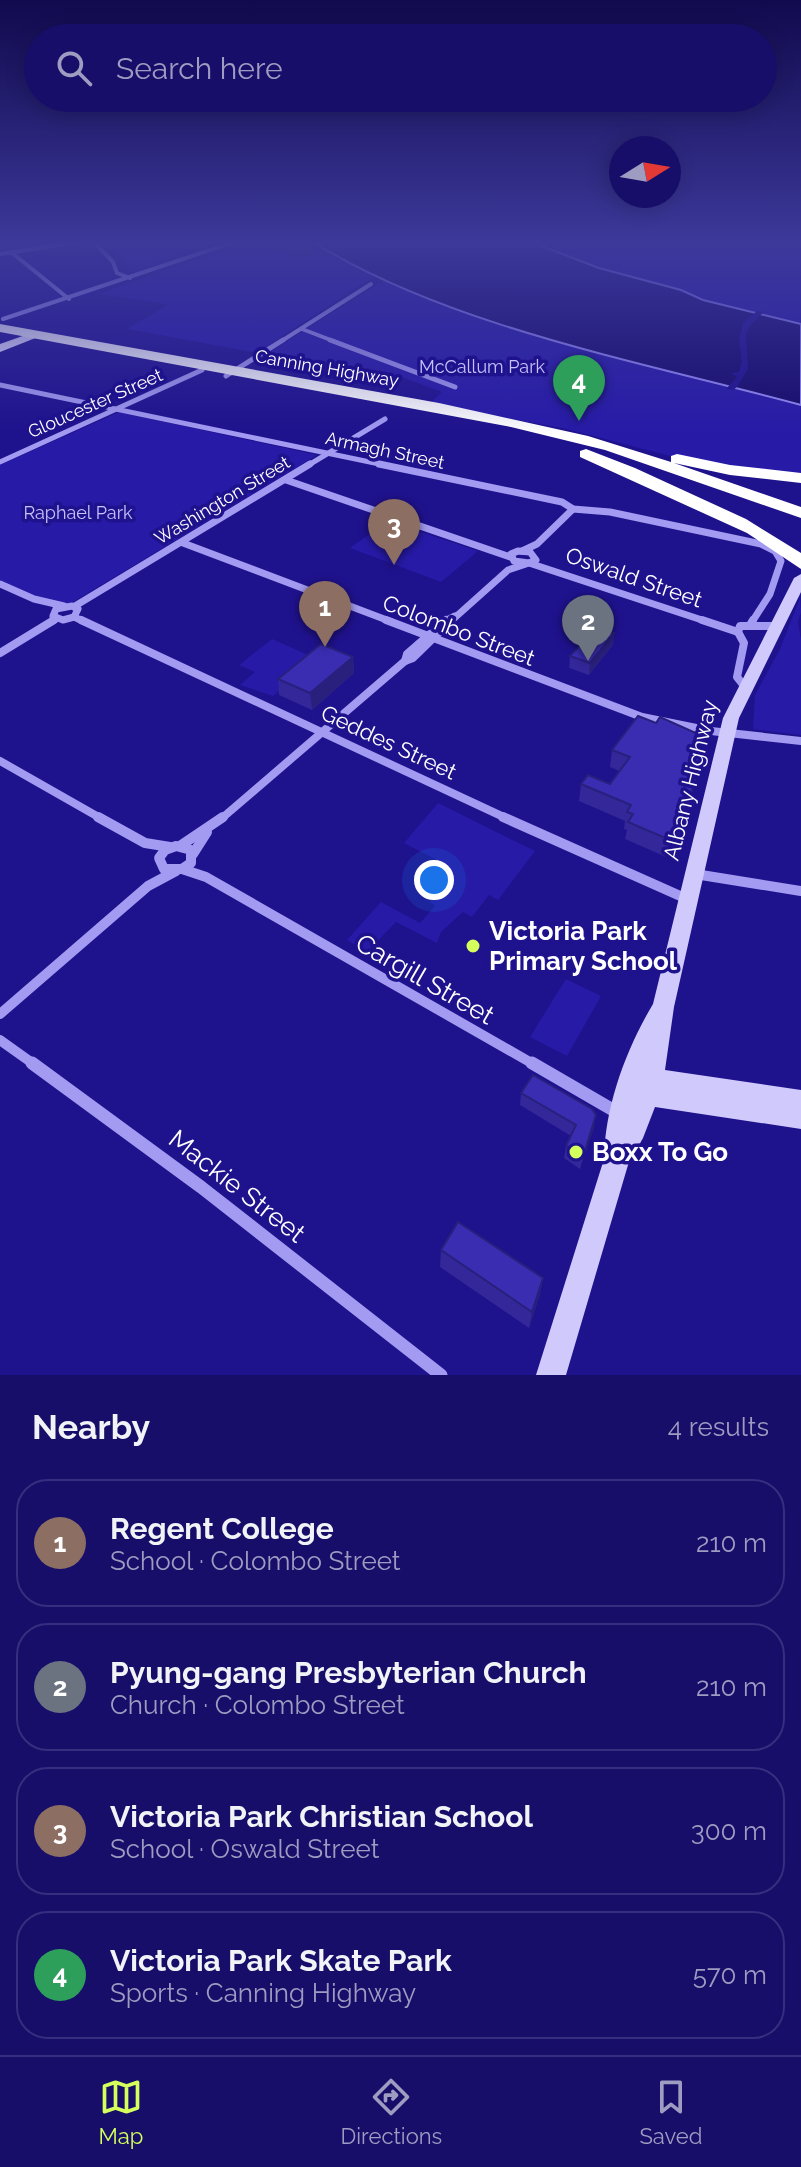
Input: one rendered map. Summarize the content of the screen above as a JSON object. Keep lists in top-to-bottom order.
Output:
{
  "streets": {
    "highway": ["Canning Highway"],
    "main road": ["Albany Highway"],
    "street": [
      "Gloucester Street",
      "Armagh Street",
      "Washington Street",
      "Oswald Street",
      "Colombo Street",
      "Geddes Street",
      "Cargill Street",
      "Mackie Street"
    ]
  },
  "crossings": [
    ["Canning Highway", "Gloucester Street"],
    ["Gloucester Street", "Armagh Street"],
    ["Armagh Street", "Washington Street"],
    ["Washington Street", "Colombo Street"],
    ["Washington Street", "Geddes Street"],
    ["Colombo Street", "Albany Highway"],
    ["Geddes Street", "Albany Highway"],
    ["Albany Highway", "Cargill Street"]
  ],
  "parks": ["McCallum Park", "Raphael Park"],
  "places": ["Victoria Park Primary School", "Boxx To Go"],
  "north": "right",
  "page": {
    "search": "Search here",
    "pins": [
      "4",
      "3",
      "1",
      "2"
    ],
    "heading": ["Nearby", "4 results"],
    "list": [
      {
        "mark": "1",
        "name": "Regent College",
        "note": "School · Colombo Street",
        "value": "210 m"
      },
      {
        "mark": "2",
        "name": "Pyung-gang Presbyterian Church",
        "note": "Church · Colombo Street",
        "value": "210 m"
      },
      {
        "mark": "3",
        "name": "Victoria Park Christian School",
        "note": "School · Oswald Street",
        "value": "300 m"
      },
      {
        "mark": "4",
        "name": "Victoria Park Skate Park",
        "note": "Sports · Canning Highway",
        "value": "570 m"
      }
    ],
    "nav": ["Map", "Directions", "Saved"]
  }
}
